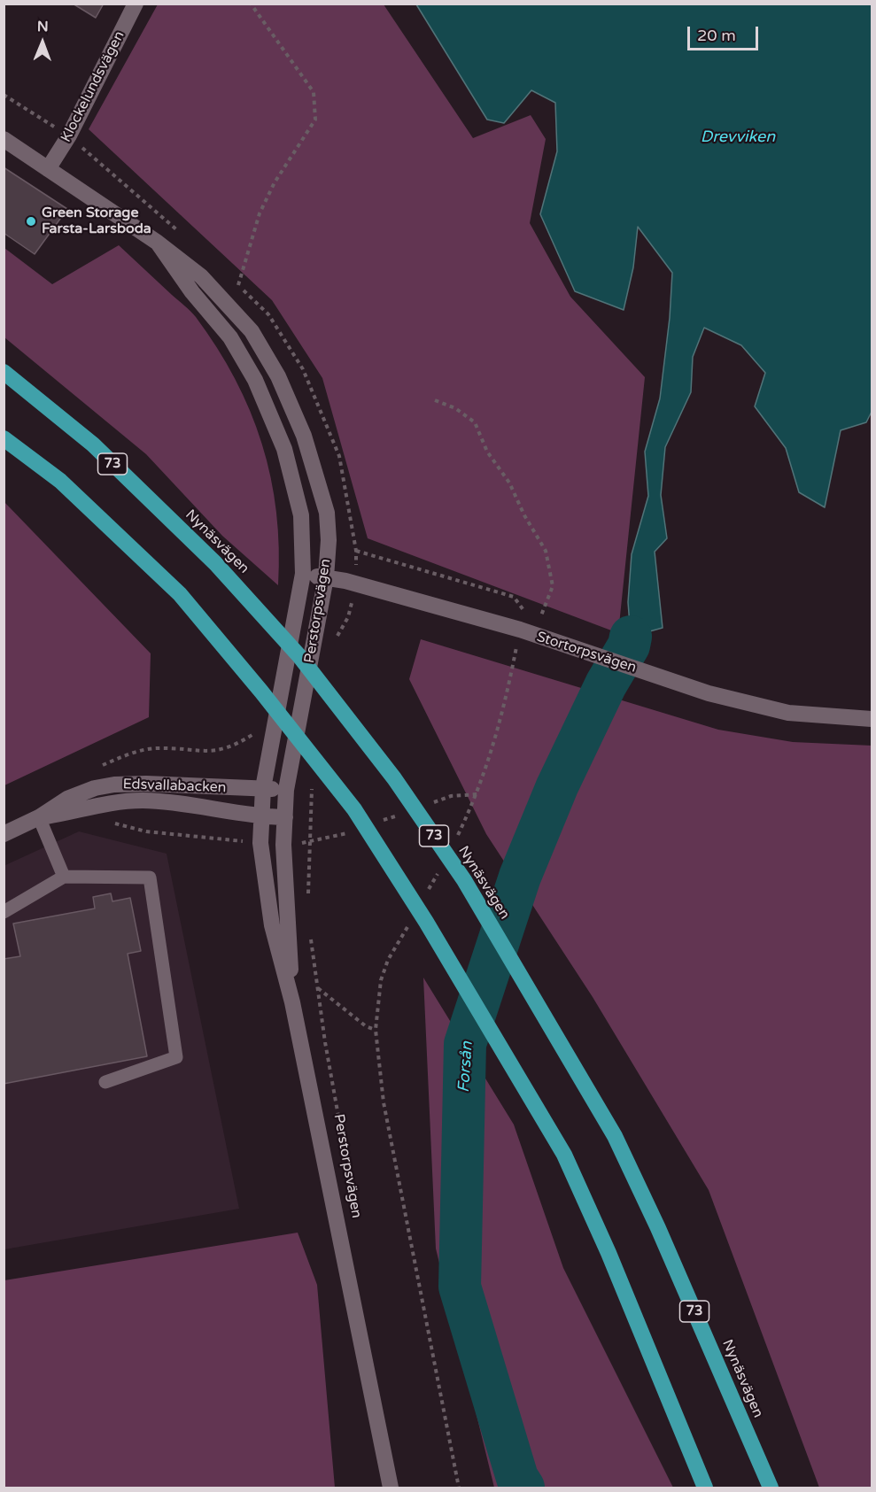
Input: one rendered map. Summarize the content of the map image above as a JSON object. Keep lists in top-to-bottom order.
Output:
{
  "streets": {
    "highway": ["73", "Nynäsvägen"],
    "street": [
      "Klockelundsvägen",
      "Perstorpsvägen",
      "Stortorpsvägen",
      "Edsvallabacken"
    ]
  },
  "crossings": [
    ["Klockelundsvägen", "Perstorpsvägen"],
    ["Perstorpsvägen", "Stortorpsvägen"],
    ["Perstorpsvägen", "Edsvallabacken"]
  ],
  "water": ["Drevviken", "Forsån"],
  "places": ["Green Storage Farsta-Larsboda"],
  "scale_bar": "20 m",
  "north": "top"
}
